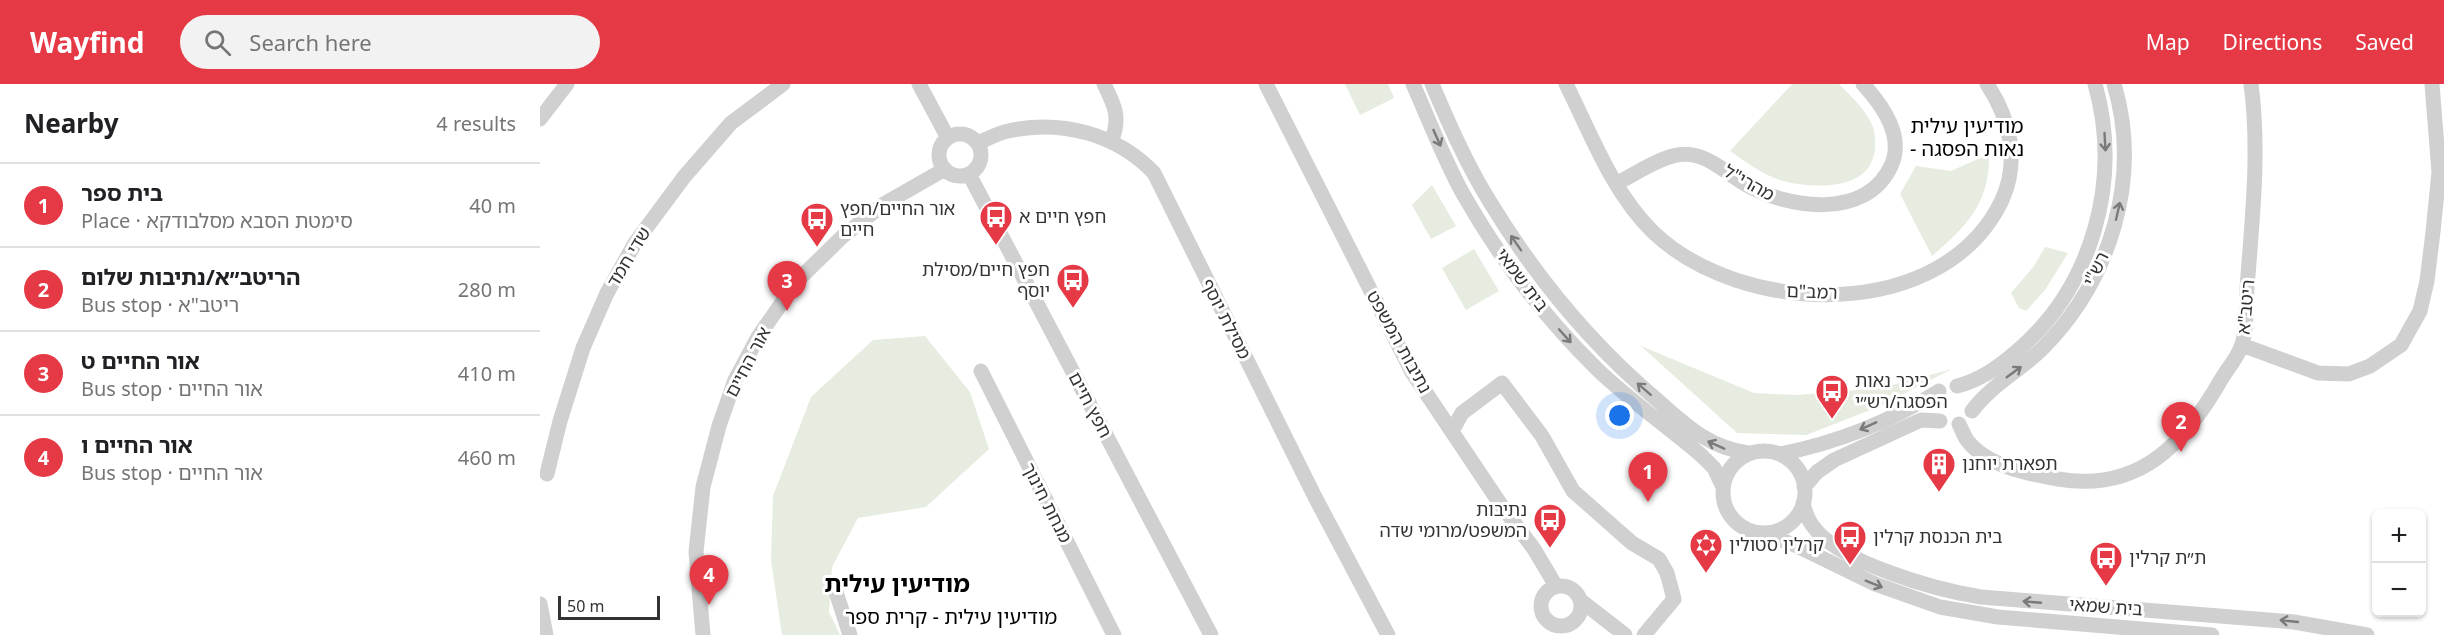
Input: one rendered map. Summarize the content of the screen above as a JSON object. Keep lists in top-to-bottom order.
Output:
{
  "streets": {
    "street": [
      "מהרי\"ל",
      "שדי חמד",
      "רש\"י",
      "בית שמאי",
      "רמב\"ם",
      "ריטב\"א",
      "מסילת יוסף",
      "נתיבות המשפט",
      "אור החיים",
      "חפץ חיים",
      "מנחת חינוך"
    ]
  },
  "crossings": [
    ["מהרי\"ל", "רמב\"ם"],
    ["רש\"י", "ריטב\"א"],
    ["מסילת יוסף", "אור החיים"],
    ["מסילת יוסף", "חפץ חיים"],
    ["אור החיים", "חפץ חיים"]
  ],
  "districts": ["מודיעין עילית - נאות הפסגה", "מודיעין עילית", "מודיעין עילית - קרית ספר"],
  "places": {
    "bus stop": [
      "חפץ חיים א",
      "אור החיים/חפץ חיים",
      "חפץ חיים/מסילת יוסף",
      "כיכר נאות הפסגה/רש״י",
      "נתיבות המשפט/מרומי שדה",
      "בית הכנסת קרלין",
      "ת״ת קרלין"
    ],
    "building": ["תפארת יוחנן"],
    "synagogue": ["קרלין סטולין"]
  },
  "scale_bar": "50 m",
  "page": {
    "header": "Wayfind",
    "search": "Search here",
    "nav": ["Map", "Directions", "Saved"],
    "heading": ["Nearby", "4 results"],
    "list": [
      {
        "mark": "1",
        "name": "בית ספר",
        "note": "Place · סימטת הסבא מסלבודקא",
        "value": "40 m"
      },
      {
        "mark": "2",
        "name": "הריטב״א/נתיבות שלום",
        "note": "Bus stop · ריטב\"א",
        "value": "280 m"
      },
      {
        "mark": "3",
        "name": "אור החיים ט",
        "note": "Bus stop · אור החיים",
        "value": "410 m"
      },
      {
        "mark": "4",
        "name": "אור החיים ו",
        "note": "Bus stop · אור החיים",
        "value": "460 m"
      }
    ],
    "pins": [
      "3",
      "2",
      "1",
      "4"
    ],
    "map_buttons": ["+", "−"],
    "scale": "50 m"
  }
}
